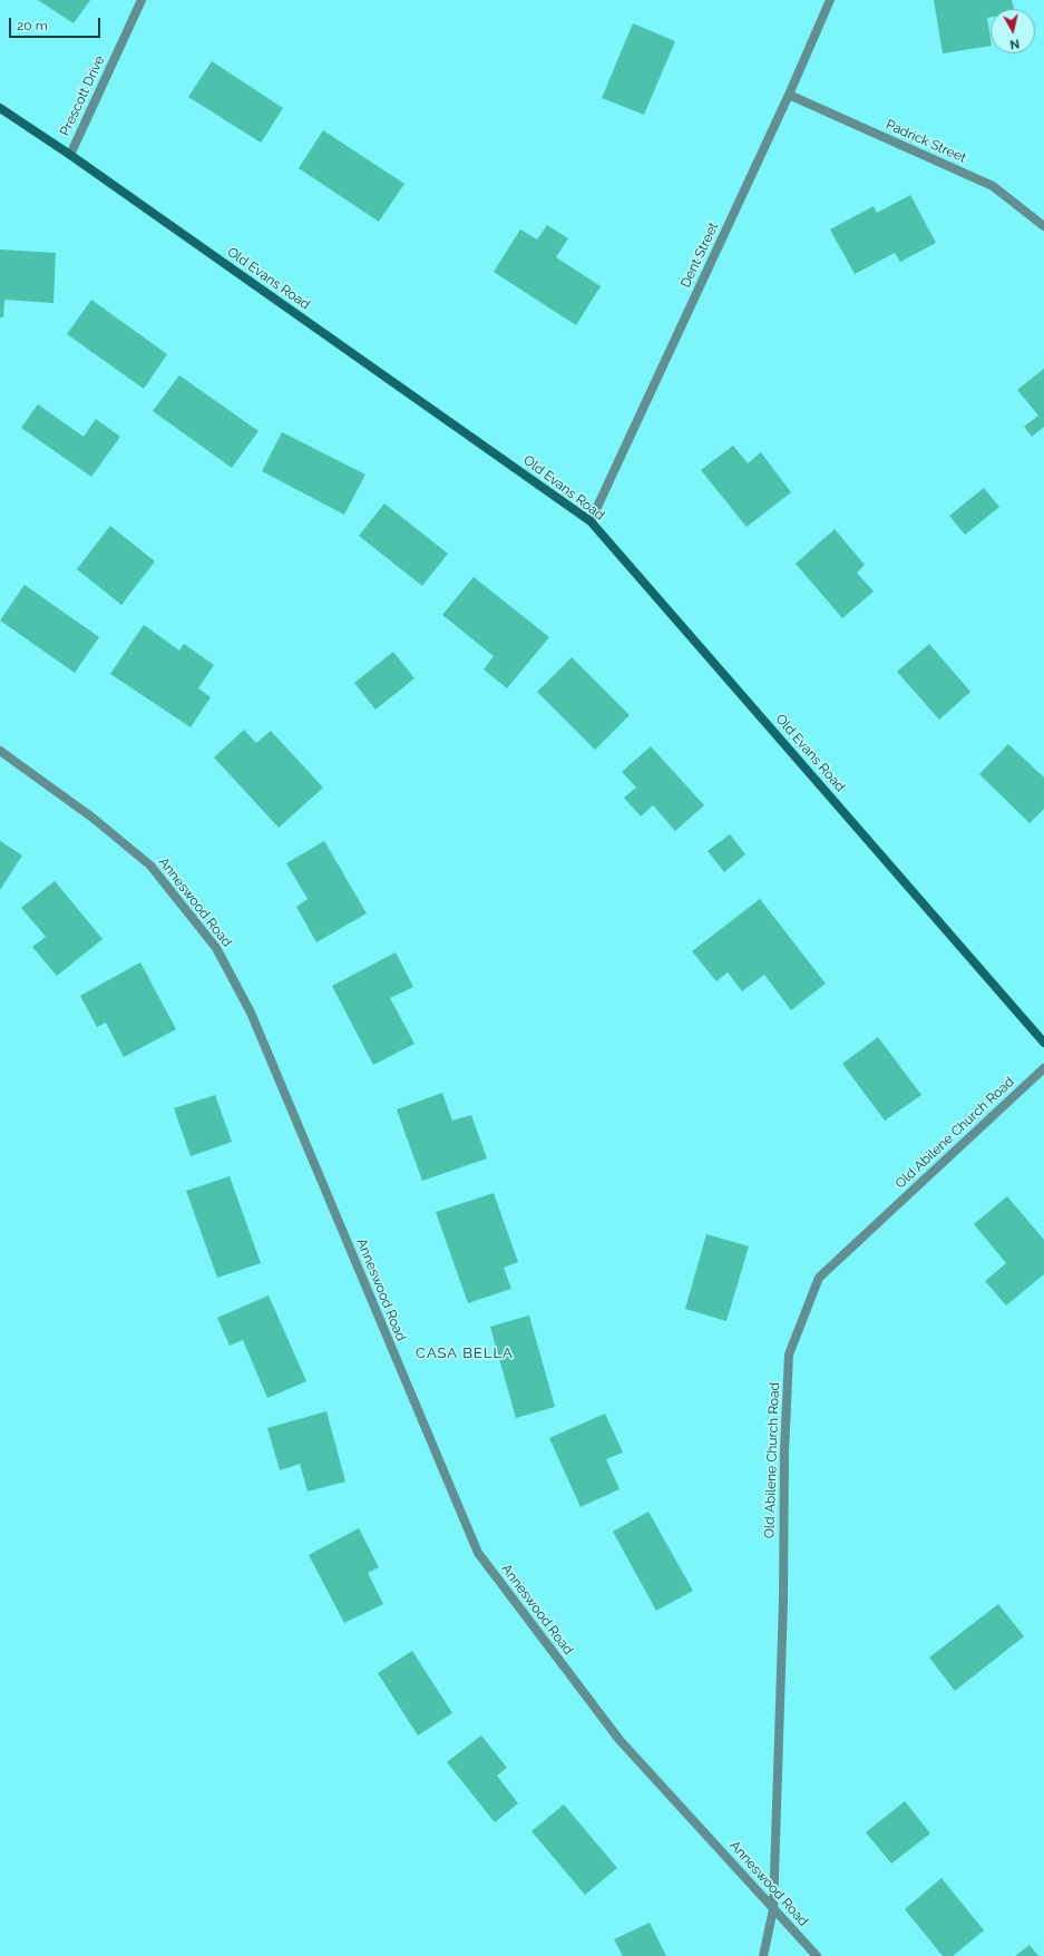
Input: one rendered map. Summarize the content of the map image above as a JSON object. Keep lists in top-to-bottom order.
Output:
{
  "streets": {
    "street": [
      "Prescott Drive",
      "Padrick Street",
      "Dent Street",
      "Old Evans Road",
      "Anneswood Road",
      "Old Abilene Church Road"
    ]
  },
  "crossings": [
    ["Prescott Drive", "Old Evans Road"],
    ["Padrick Street", "Dent Street"],
    ["Dent Street", "Old Evans Road"],
    ["Anneswood Road", "Old Abilene Church Road"]
  ],
  "districts": ["CASA BELLA"],
  "scale_bar": "20 m",
  "north": "bottom"
}
